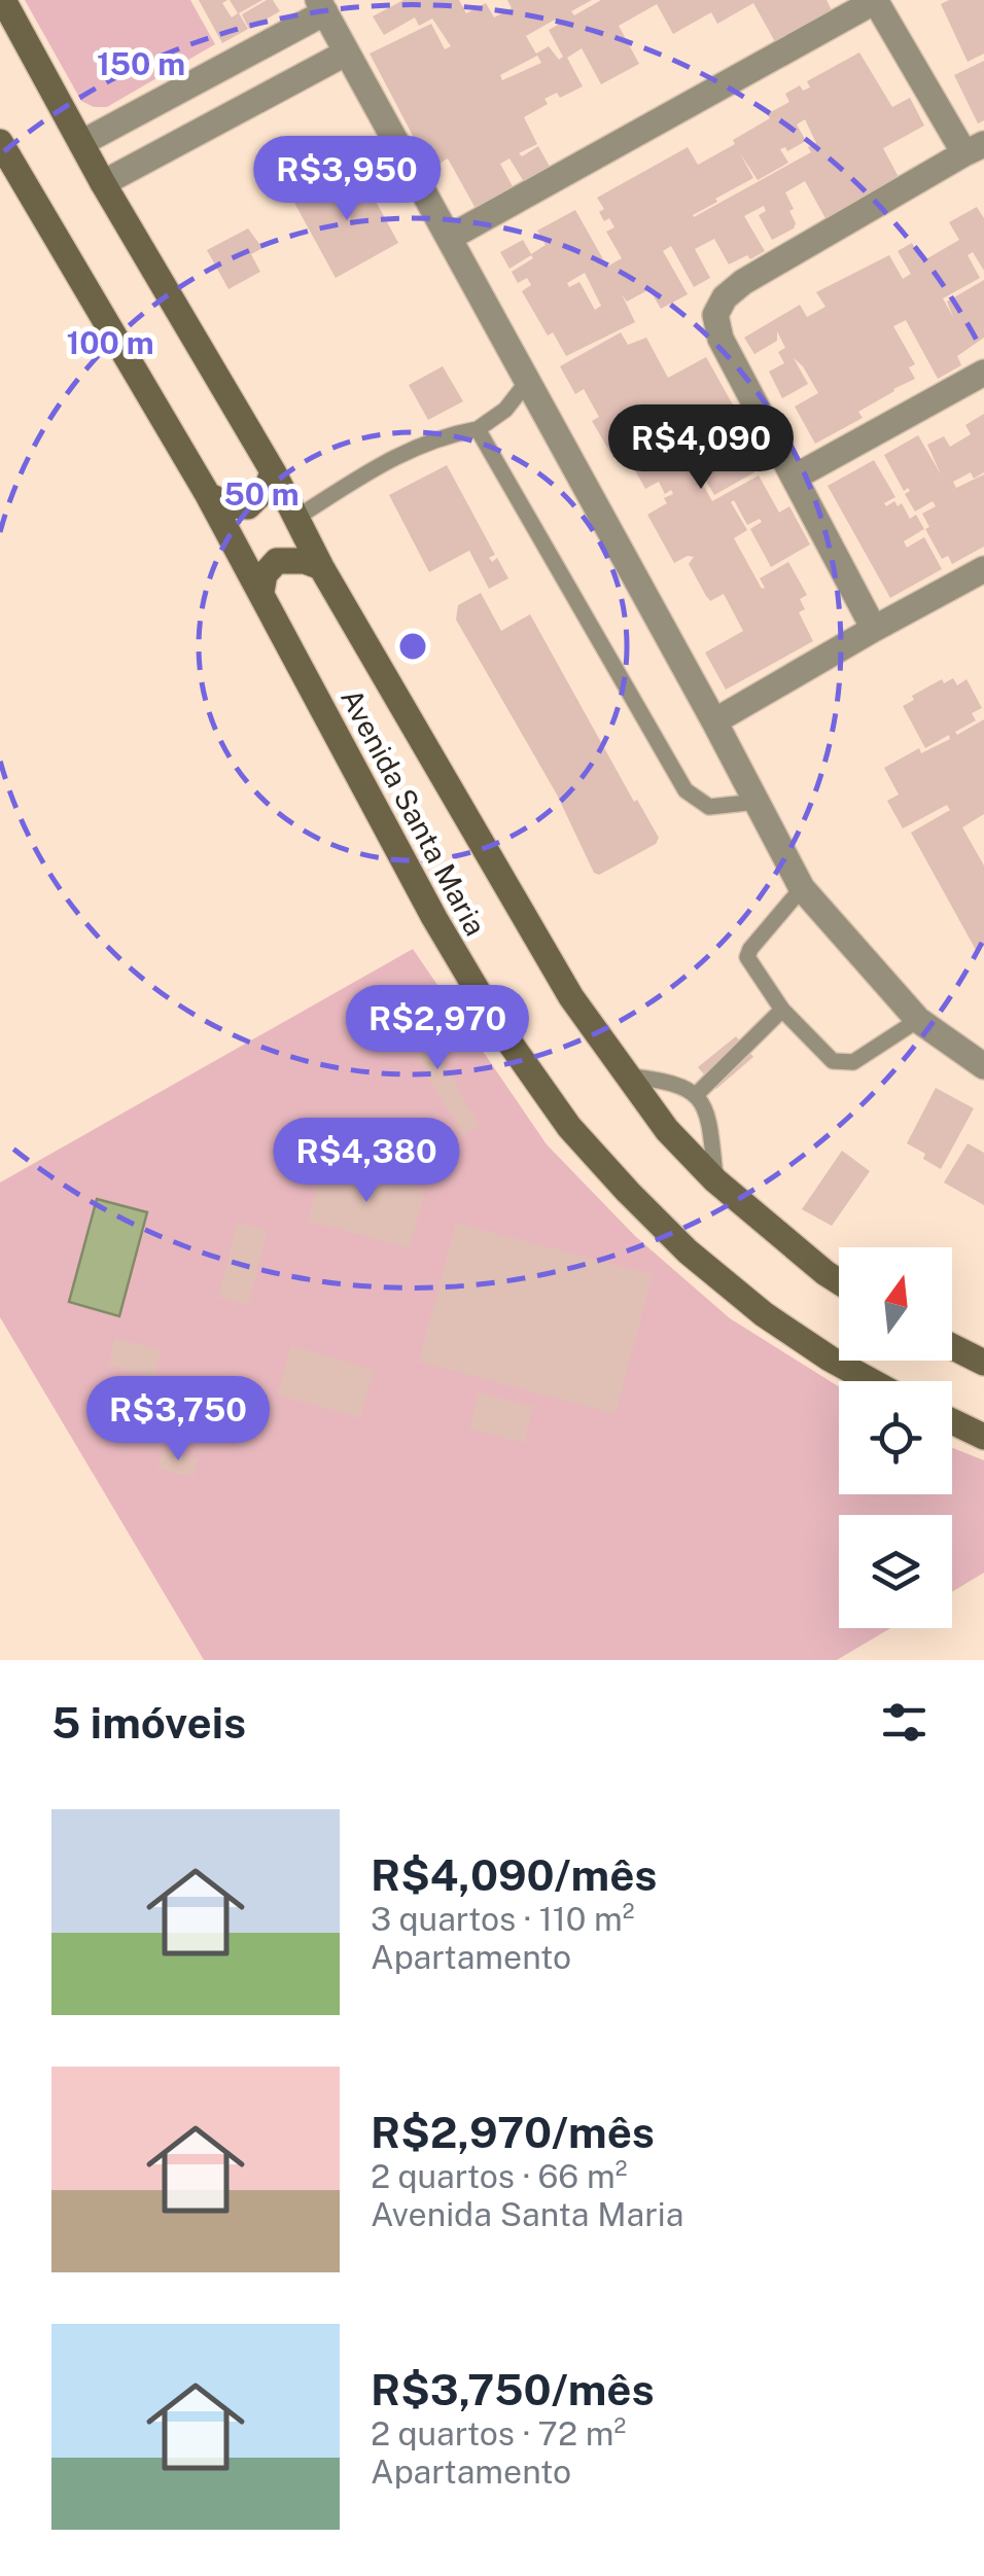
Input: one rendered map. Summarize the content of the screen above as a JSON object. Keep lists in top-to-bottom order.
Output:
{
  "streets": {
    "main road": ["Avenida Santa Maria"]
  },
  "north": "top",
  "page": {
    "price": [
      "R$3,950",
      "R$4,090",
      "R$2,970",
      "R$4,380",
      "R$3,750"
    ],
    "heading": "5 imóveis",
    "list": [
      {
        "name": "R$4,090/mês",
        "note": "3 quartos · 110 m² · Apartamento"
      },
      {
        "name": "R$2,970/mês",
        "note": "2 quartos · 66 m² · Avenida Santa Maria"
      },
      {
        "name": "R$3,750/mês",
        "note": "2 quartos · 72 m² · Apartamento"
      }
    ]
  },
  "rings": ["150 m", "100 m", "50 m"]
}
